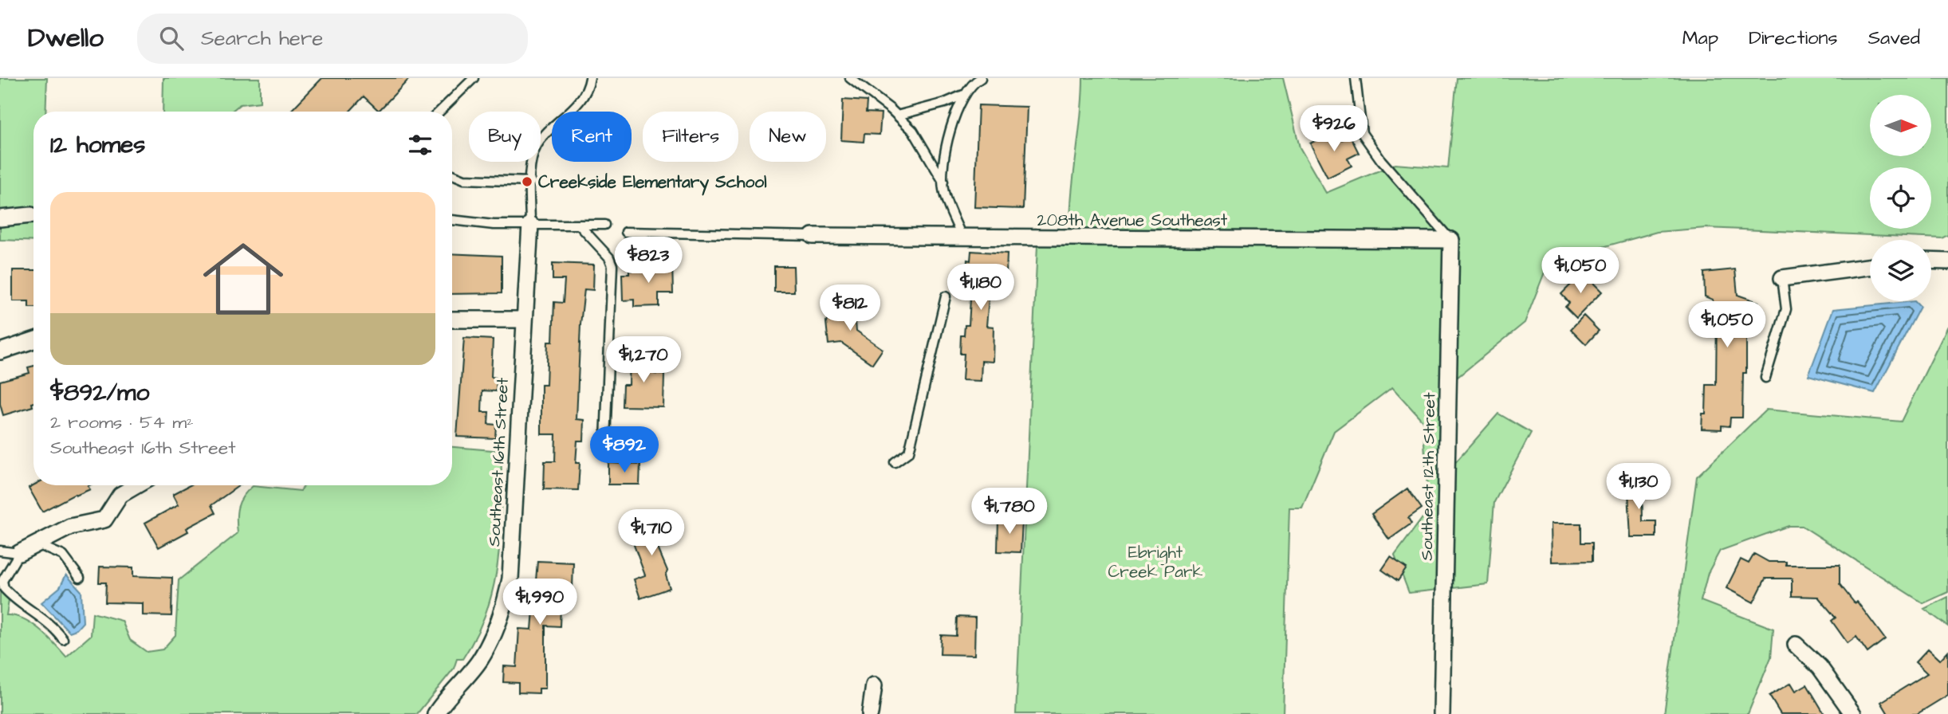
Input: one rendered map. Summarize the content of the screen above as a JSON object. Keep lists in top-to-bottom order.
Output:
{
  "streets": {
    "street": ["208th Avenue Southeast", "Southeast 16th Street", "Southeast 12th Street"]
  },
  "crossings": [
    ["208th Avenue Southeast", "Southeast 12th Street"]
  ],
  "parks": ["Ebright Creek Park"],
  "places": ["Creekside Elementary School"],
  "north": "right",
  "page": {
    "header": "Dwello",
    "search": "Search here",
    "nav": ["Map", "Directions", "Saved"],
    "price": [
      "$926",
      "$823",
      "$1,050",
      "$1,180",
      "$812",
      "$1,050",
      "$1,270",
      "$892",
      "$1,130",
      "$1,780",
      "$1,710",
      "$1,990"
    ],
    "chip": [
      "Buy",
      "Rent",
      "Filters",
      "New"
    ],
    "heading": "12 homes",
    "list": [
      {
        "name": "$892/mo",
        "note": "2 rooms · 54 m² · Southeast 16th Street"
      }
    ]
  }
}
